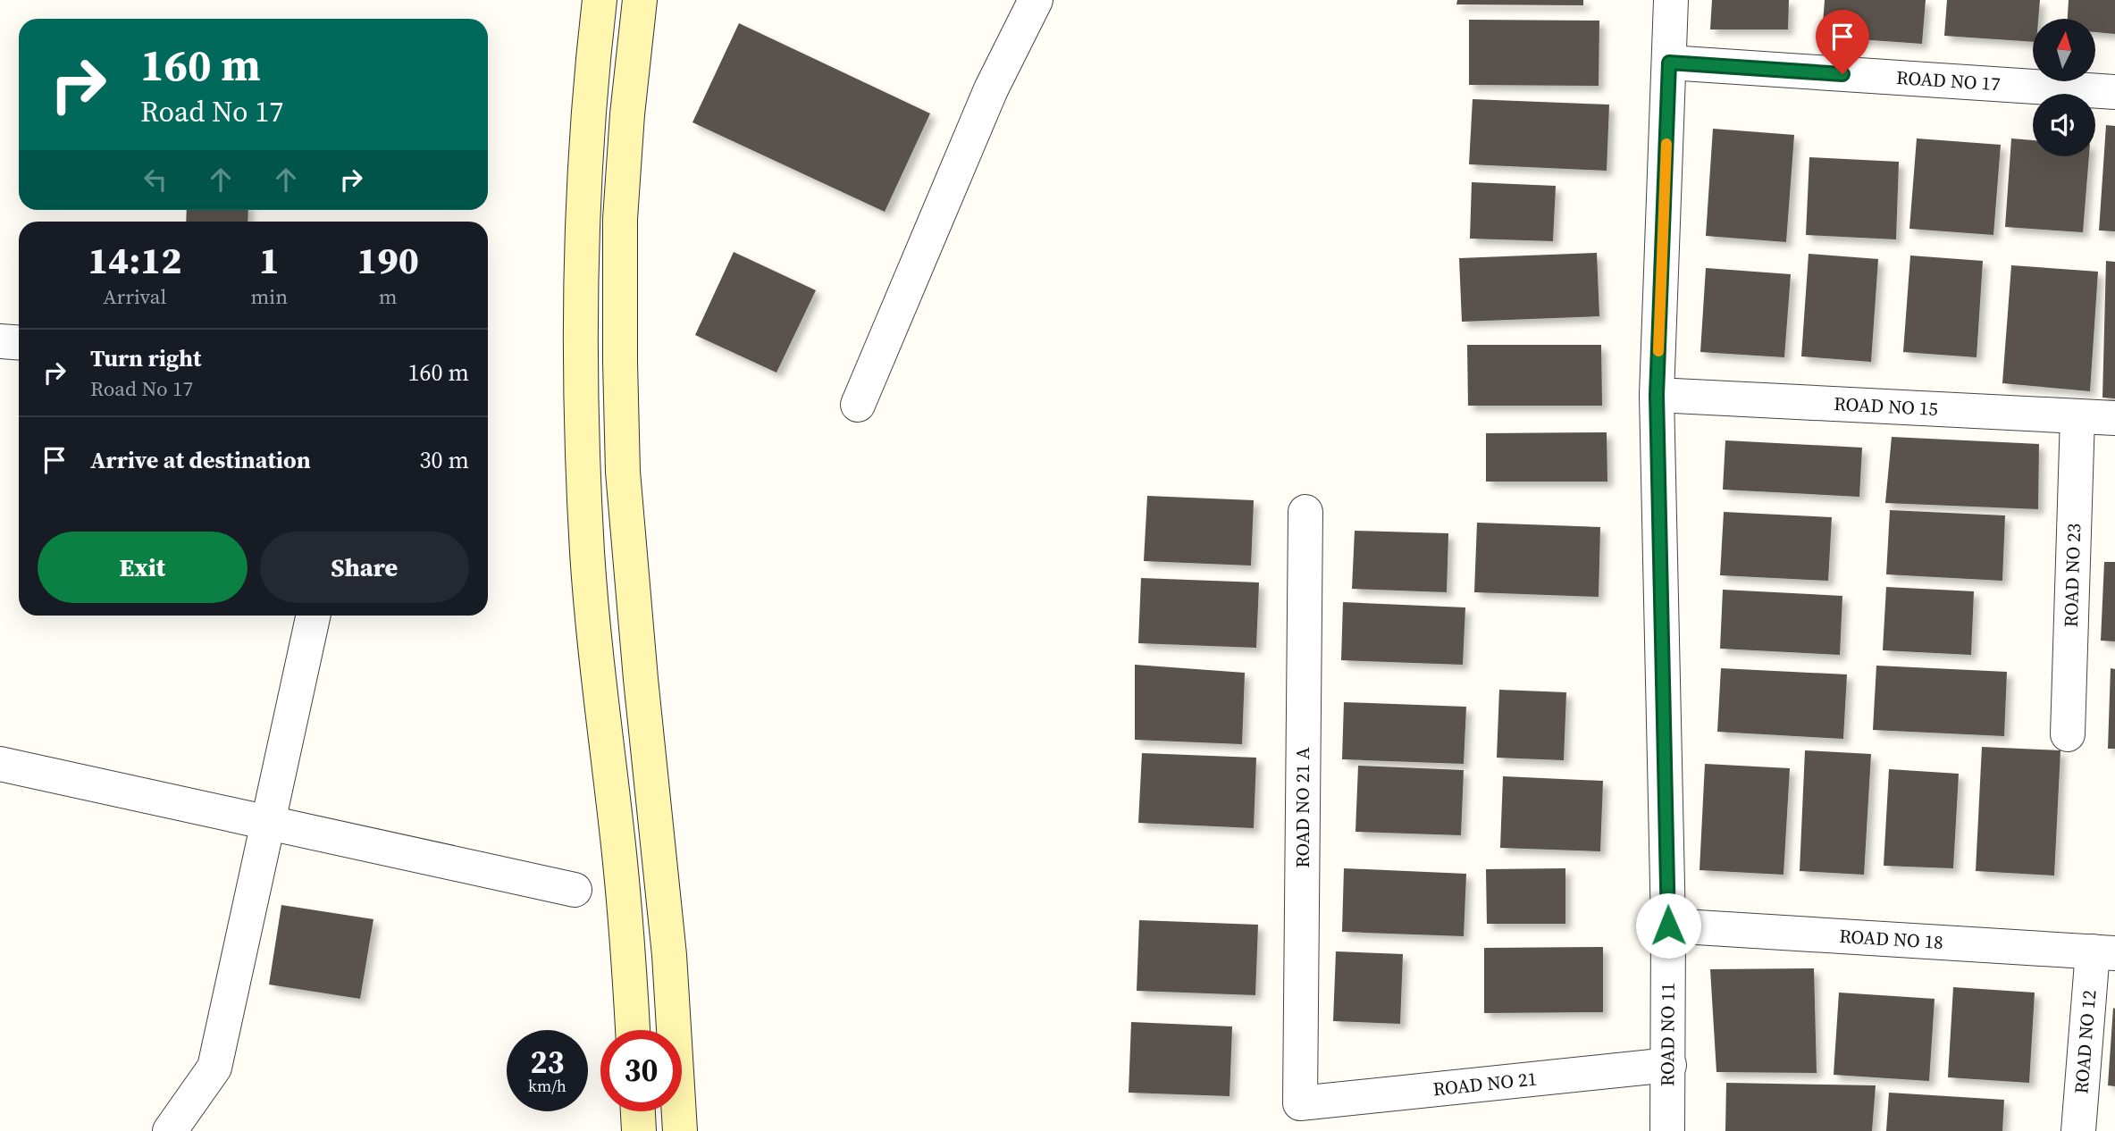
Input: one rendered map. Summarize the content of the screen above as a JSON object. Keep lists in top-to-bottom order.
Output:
{
  "streets": {
    "street": [
      "ROAD NO 17",
      "ROAD NO 15",
      "ROAD NO 23",
      "ROAD NO 21 A",
      "ROAD NO 18",
      "ROAD NO 11",
      "ROAD NO 12",
      "ROAD NO 21"
    ]
  },
  "crossings": [
    ["ROAD NO 17", "ROAD NO 11"],
    ["ROAD NO 15", "ROAD NO 23"],
    ["ROAD NO 15", "ROAD NO 11"],
    ["ROAD NO 21 A", "ROAD NO 21"],
    ["ROAD NO 18", "ROAD NO 11"],
    ["ROAD NO 18", "ROAD NO 12"],
    ["ROAD NO 11", "ROAD NO 21"]
  ],
  "north": "top",
  "page": {
    "turn": ["160 m", "Road No 17"],
    "eta": [
      "14:12",
      "Arrival",
      "1",
      "min",
      "190",
      "m"
    ],
    "list": [
      {
        "name": "Turn right",
        "note": "Road No 17",
        "value": "160 m"
      },
      {
        "name": "Arrive at destination",
        "value": "30 m"
      }
    ],
    "buttons": ["Exit", "Share"],
    "speed": "23 km/h",
    "limit": "30"
  }
}
